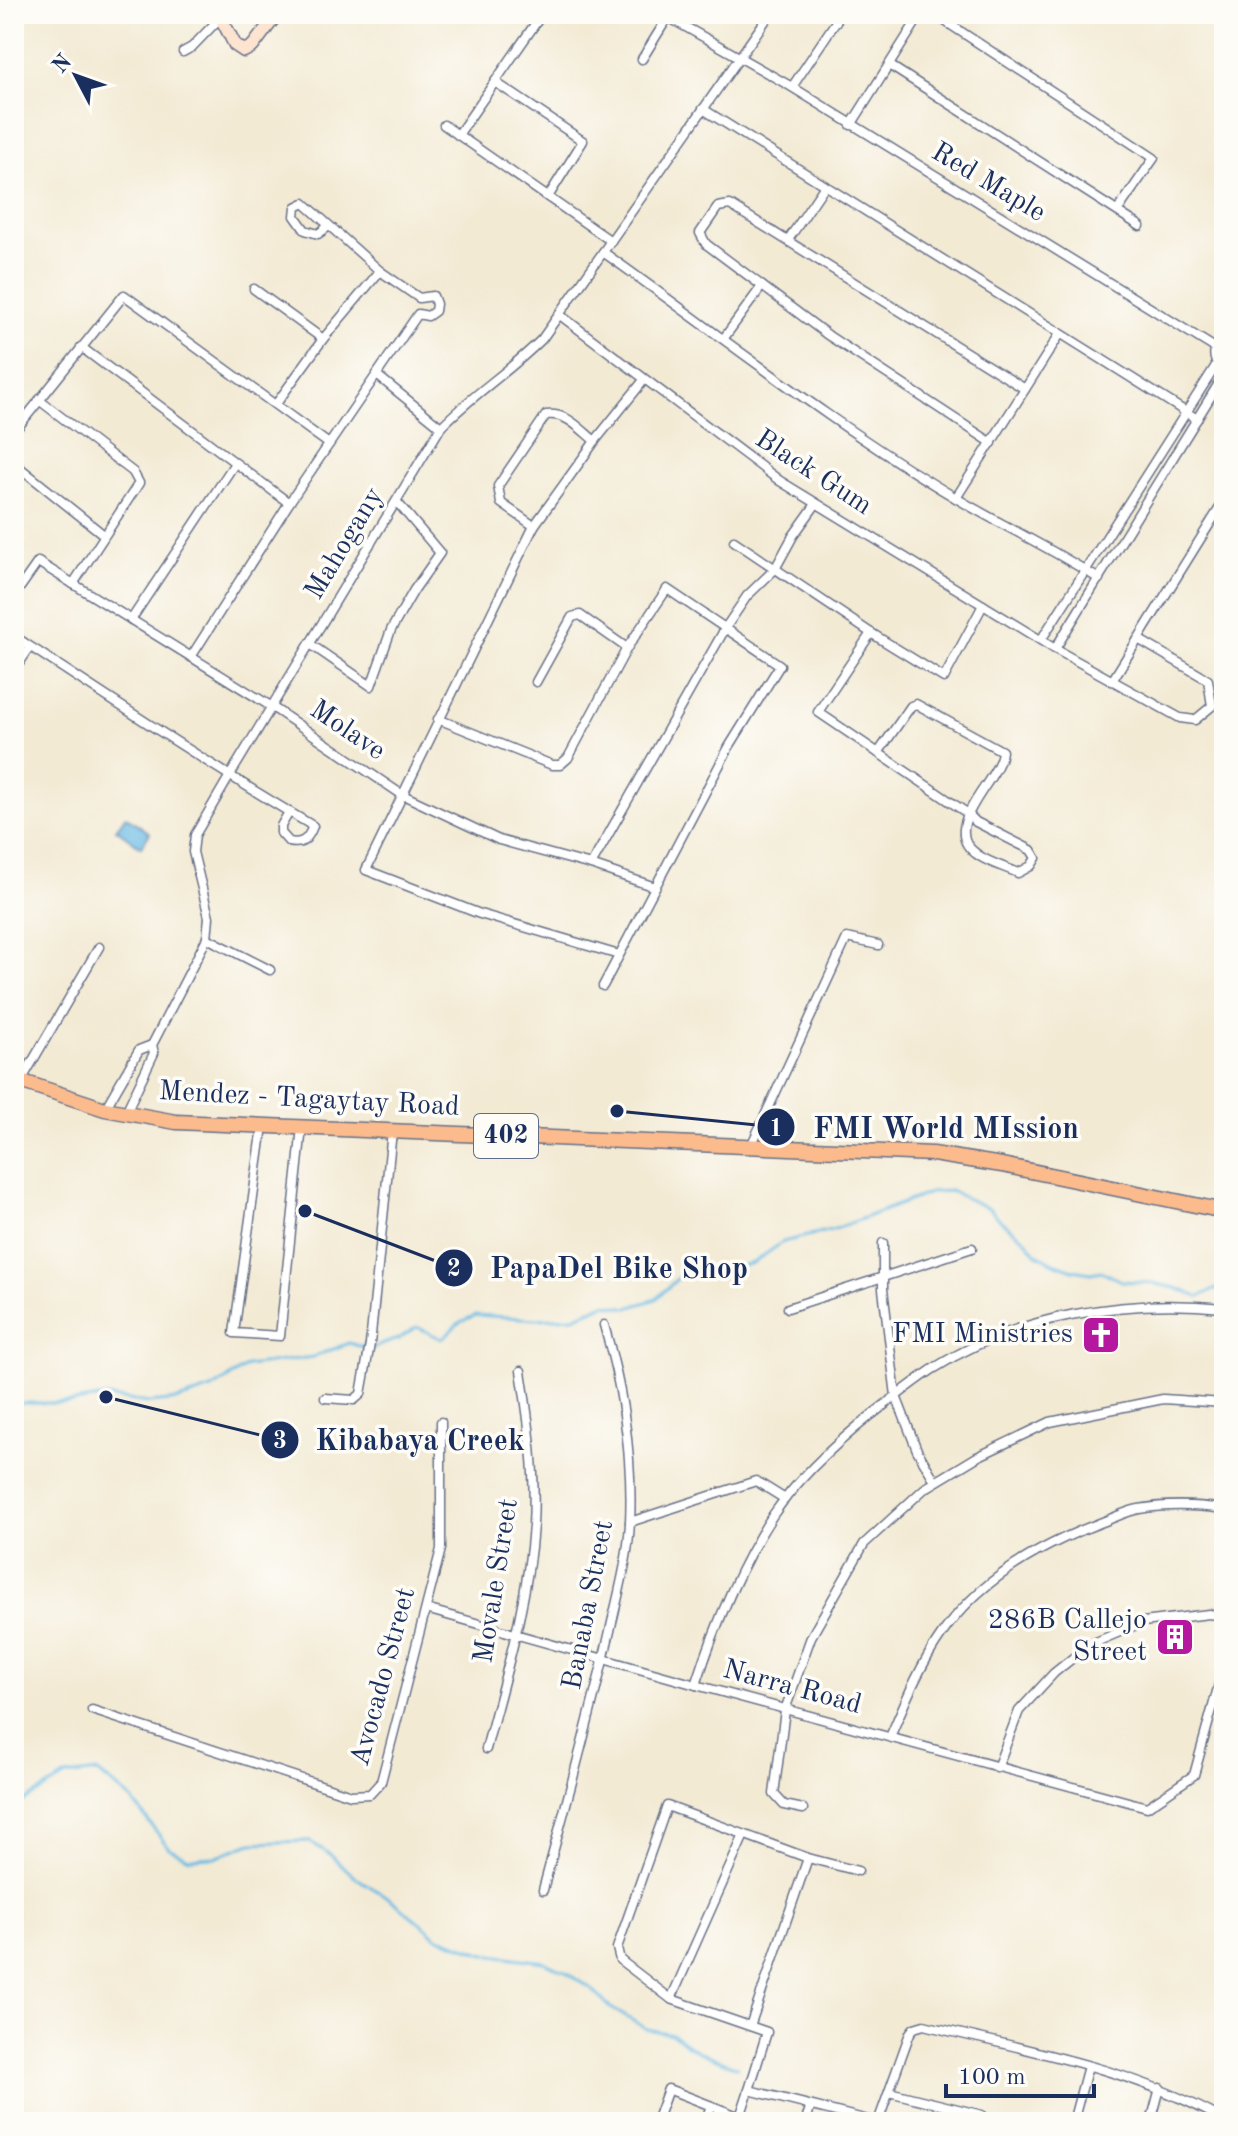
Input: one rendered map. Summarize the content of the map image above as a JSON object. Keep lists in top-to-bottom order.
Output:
{
  "streets": {
    "main road": ["Mendez - Tagaytay Road", "402"],
    "street": [
      "Red Maple",
      "Black Gum",
      "Mahogany",
      "Molave",
      "Movale Street",
      "Banaba Street",
      "Avocado Street",
      "Narra Road"
    ]
  },
  "crossings": [
    ["Red Maple", "Mahogany"],
    ["Black Gum", "Mahogany"],
    ["Mahogany", "Molave"],
    ["Movale Street", "Narra Road"],
    ["Banaba Street", "Narra Road"],
    ["Avocado Street", "Narra Road"]
  ],
  "places": {
    "other": ["FMI World MIssion", "PapaDel Bike Shop", "Kibabaya Creek"],
    "church": ["FMI Ministries"],
    "building": ["286B Callejo Street"]
  },
  "scale_bar": "100 m",
  "north": "top left"
}
